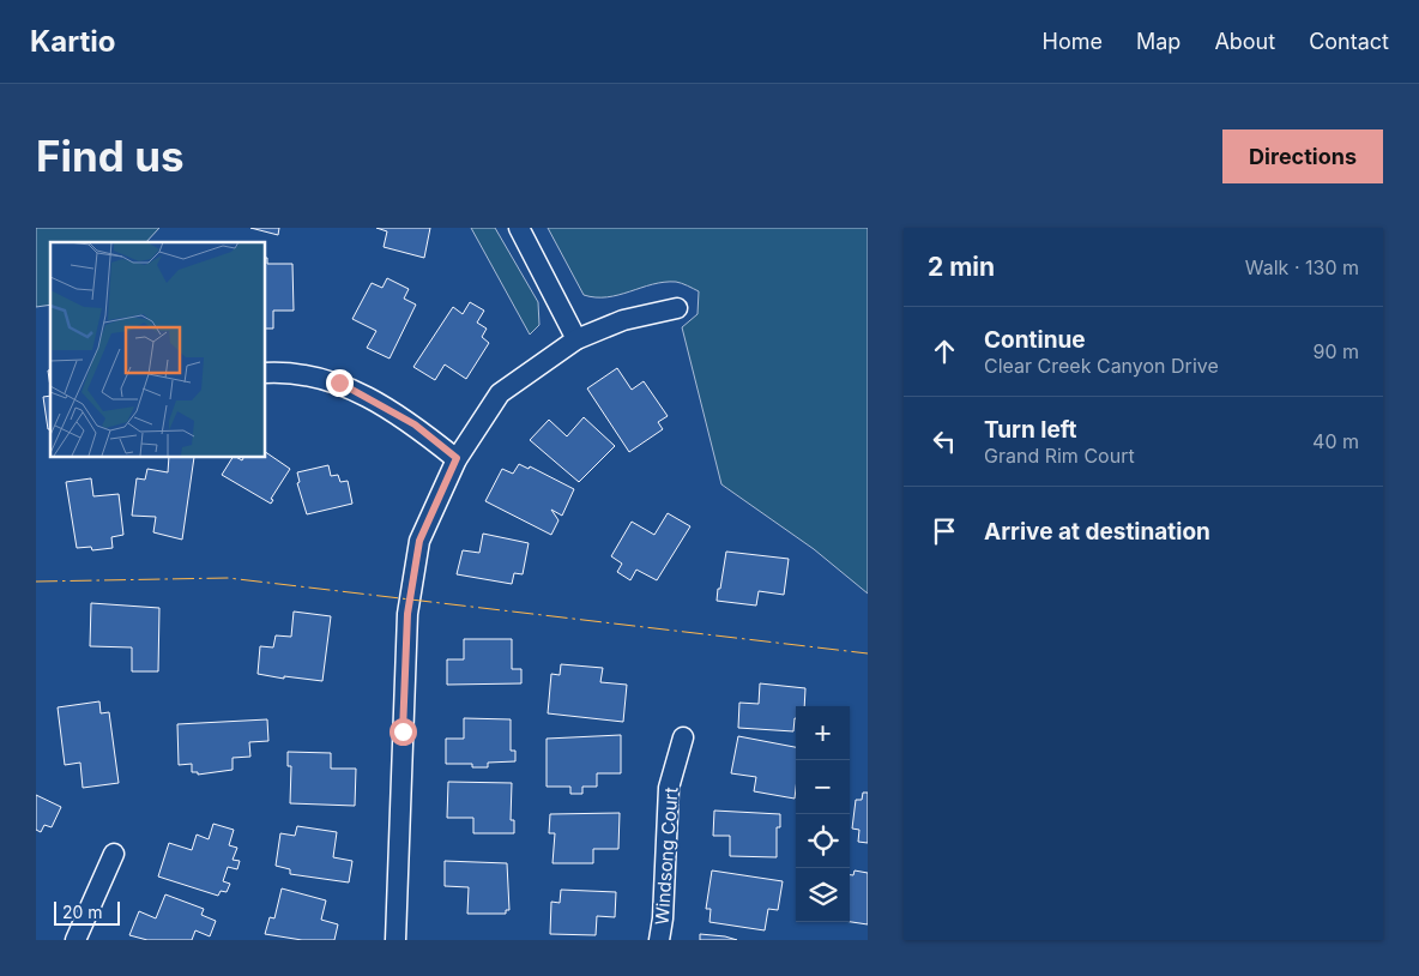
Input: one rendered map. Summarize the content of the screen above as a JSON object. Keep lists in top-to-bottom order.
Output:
{
  "streets": {
    "street": ["Windsong Court"]
  },
  "scale_bar": "20 m",
  "page": {
    "header": "Kartio",
    "nav": [
      "Home",
      "Map",
      "About",
      "Contact"
    ],
    "buttons": "Directions",
    "title": "Find us",
    "heading": ["2 min", "Walk · 130 m"],
    "list": [
      ["Continue", "Clear Creek Canyon Drive", "90 m"],
      ["Turn left", "Grand Rim Court", "40 m"],
      "Arrive at destination"
    ],
    "map_buttons": ["+", "−"],
    "scale": "20 m"
  }
}
